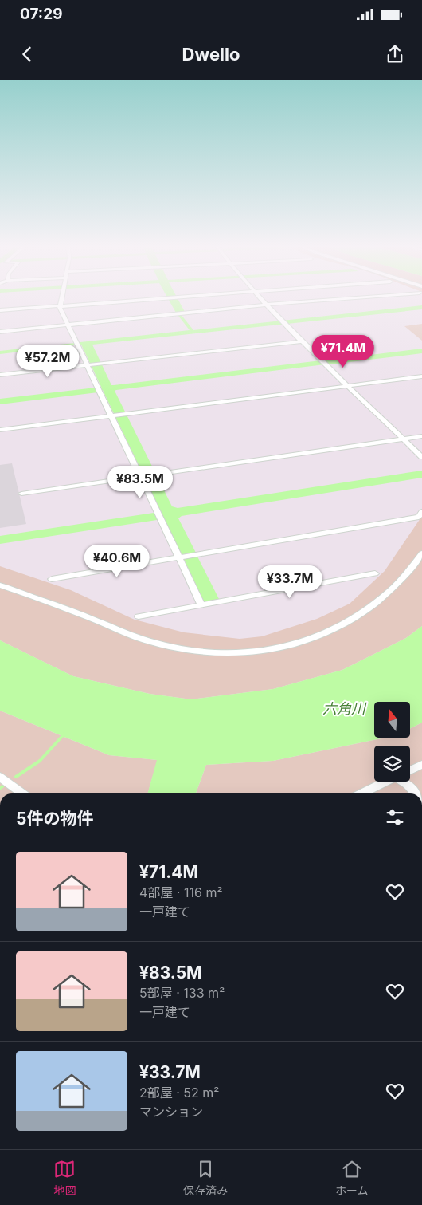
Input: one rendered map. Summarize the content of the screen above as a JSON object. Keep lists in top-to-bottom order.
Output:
{
  "water": ["六角川"],
  "north": "top",
  "page": {
    "status": "07:29",
    "header": "Dwello",
    "price": [
      "¥71.4M",
      "¥57.2M",
      "¥83.5M",
      "¥40.6M",
      "¥33.7M"
    ],
    "heading": "5件の物件",
    "list": [
      {
        "name": "¥71.4M",
        "note": "4部屋 · 116 m² · 一戸建て"
      },
      {
        "name": "¥83.5M",
        "note": "5部屋 · 133 m² · 一戸建て"
      },
      {
        "name": "¥33.7M",
        "note": "2部屋 · 52 m² · マンション"
      }
    ],
    "tabs": ["地図", "保存済み", "ホーム"]
  }
}
